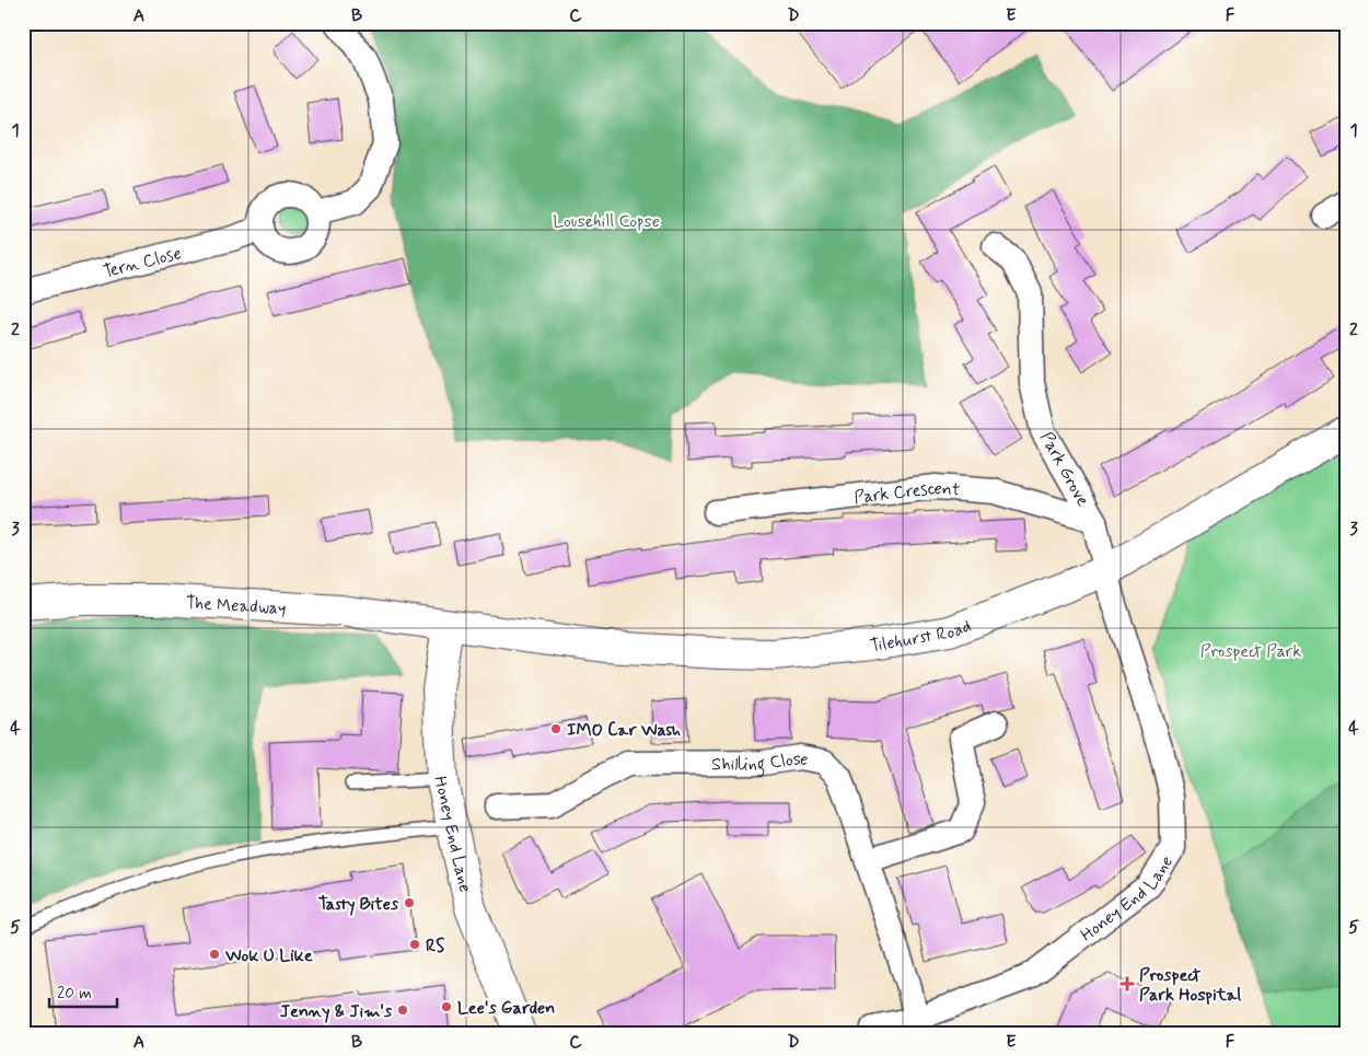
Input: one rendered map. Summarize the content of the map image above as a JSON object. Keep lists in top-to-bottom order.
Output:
{
  "streets": {
    "street": [
      "Tern Close",
      "Park Grove",
      "Park Crescent",
      "The Meadway",
      "Tilehurst Road",
      "Shilling Close",
      "Honey End Lane"
    ]
  },
  "crossings": [
    ["Park Grove", "Park Crescent"],
    ["Park Grove", "Tilehurst Road"],
    ["Park Grove", "Honey End Lane"],
    ["The Meadway", "Tilehurst Road"],
    ["The Meadway", "Honey End Lane"],
    ["Tilehurst Road", "Honey End Lane"],
    ["Shilling Close", "Honey End Lane"]
  ],
  "parks": ["Lousehill Copse", "Prospect Park"],
  "places": {
    "other": [
      "IMO Car Wash",
      "Tasty Bites",
      "RS",
      "Wok U Like",
      "Lee's Garden",
      "Jenny & Jim's"
    ],
    "health": ["Prospect Park Hospital"]
  },
  "scale_bar": "20 m",
  "grid": {
    "columns": [
      "A",
      "B",
      "C",
      "D",
      "E",
      "F"
    ],
    "rows": [
      "1",
      "2",
      "3",
      "4",
      "5"
    ]
  }
}
